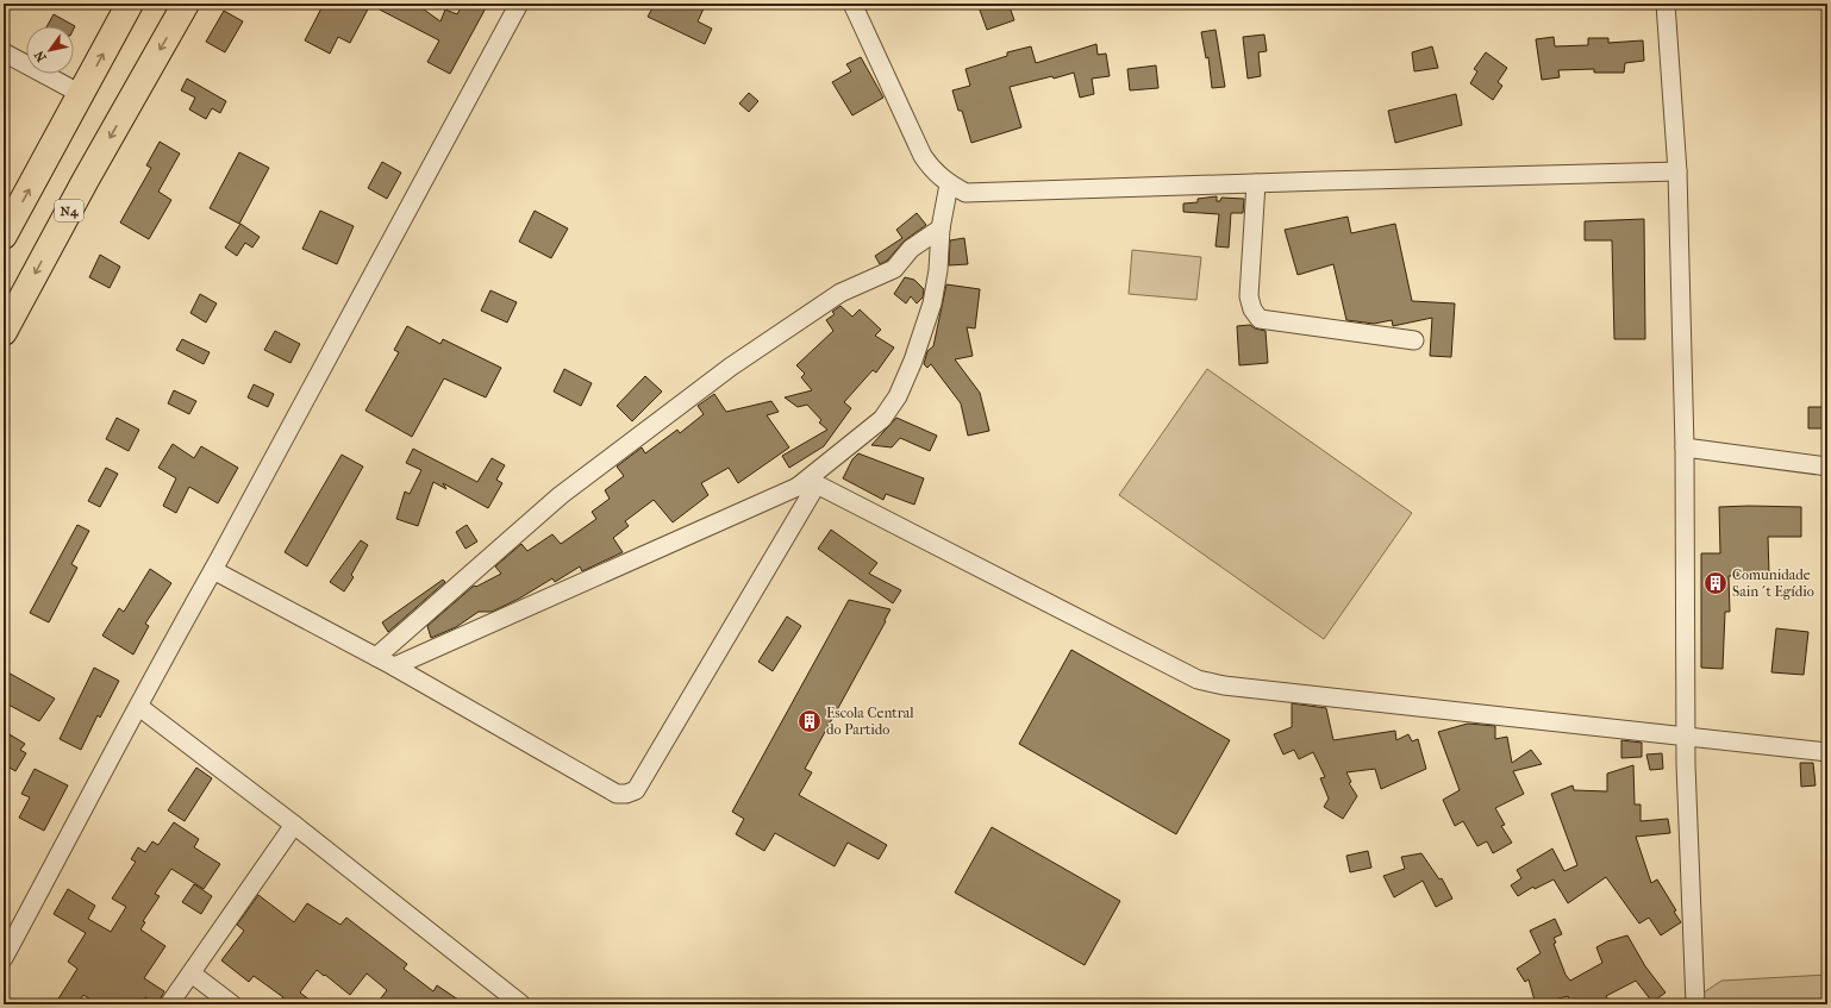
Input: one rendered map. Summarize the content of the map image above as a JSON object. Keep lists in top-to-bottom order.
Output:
{
  "streets": {
    "highway": ["N4"]
  },
  "places": {
    "building": ["Comunidade Sain´t Egídio", "Escola Central do Partido"]
  },
  "north": "bottom left"
}
